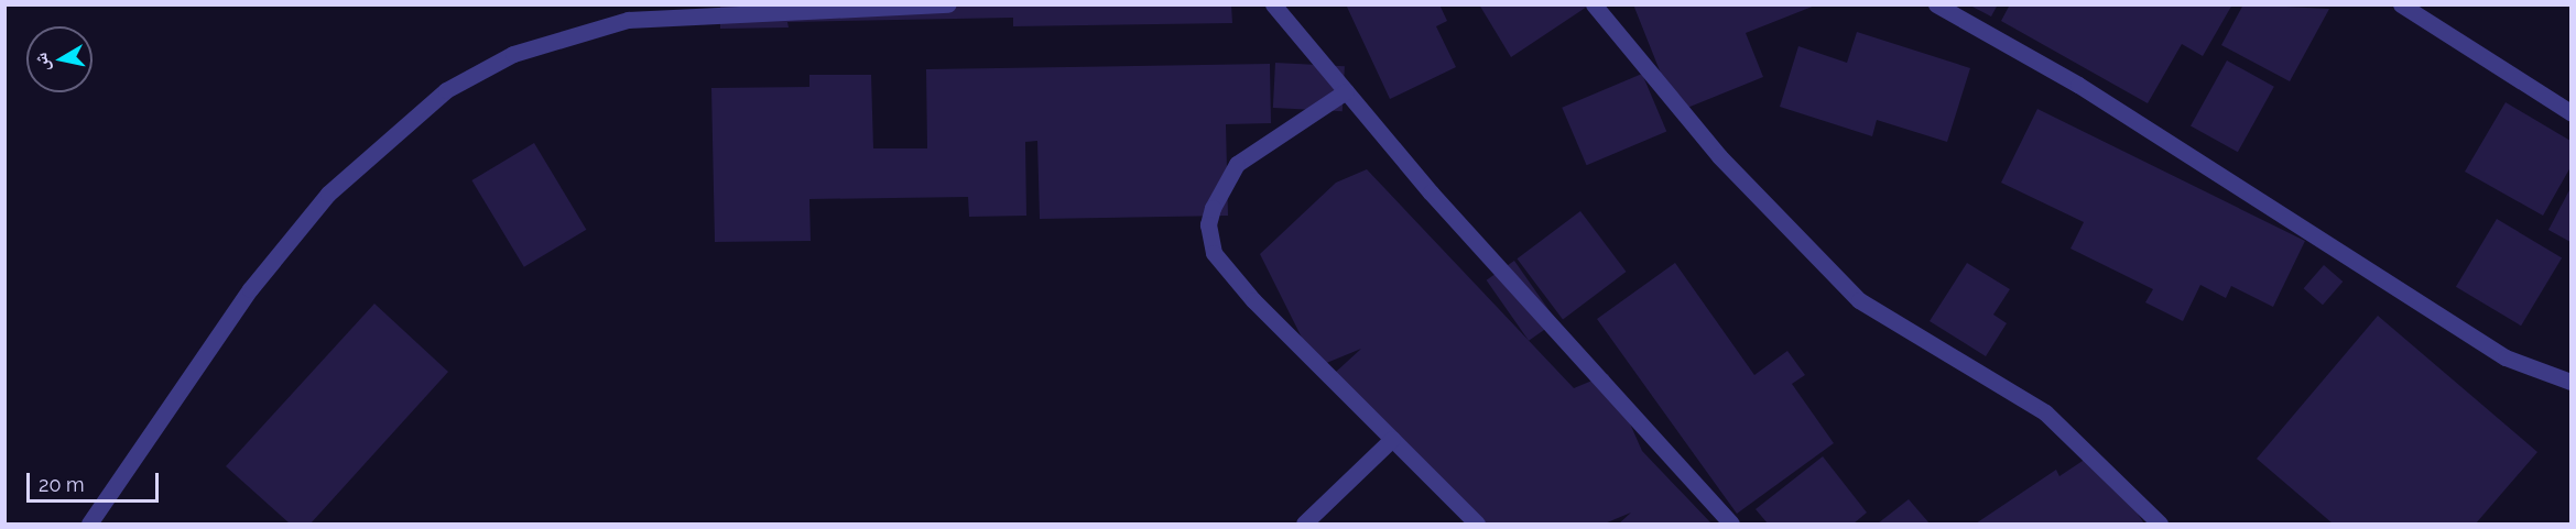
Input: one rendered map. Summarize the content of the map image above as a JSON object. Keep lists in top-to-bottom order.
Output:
{
  "scale_bar": "20 m",
  "north": "left"
}
